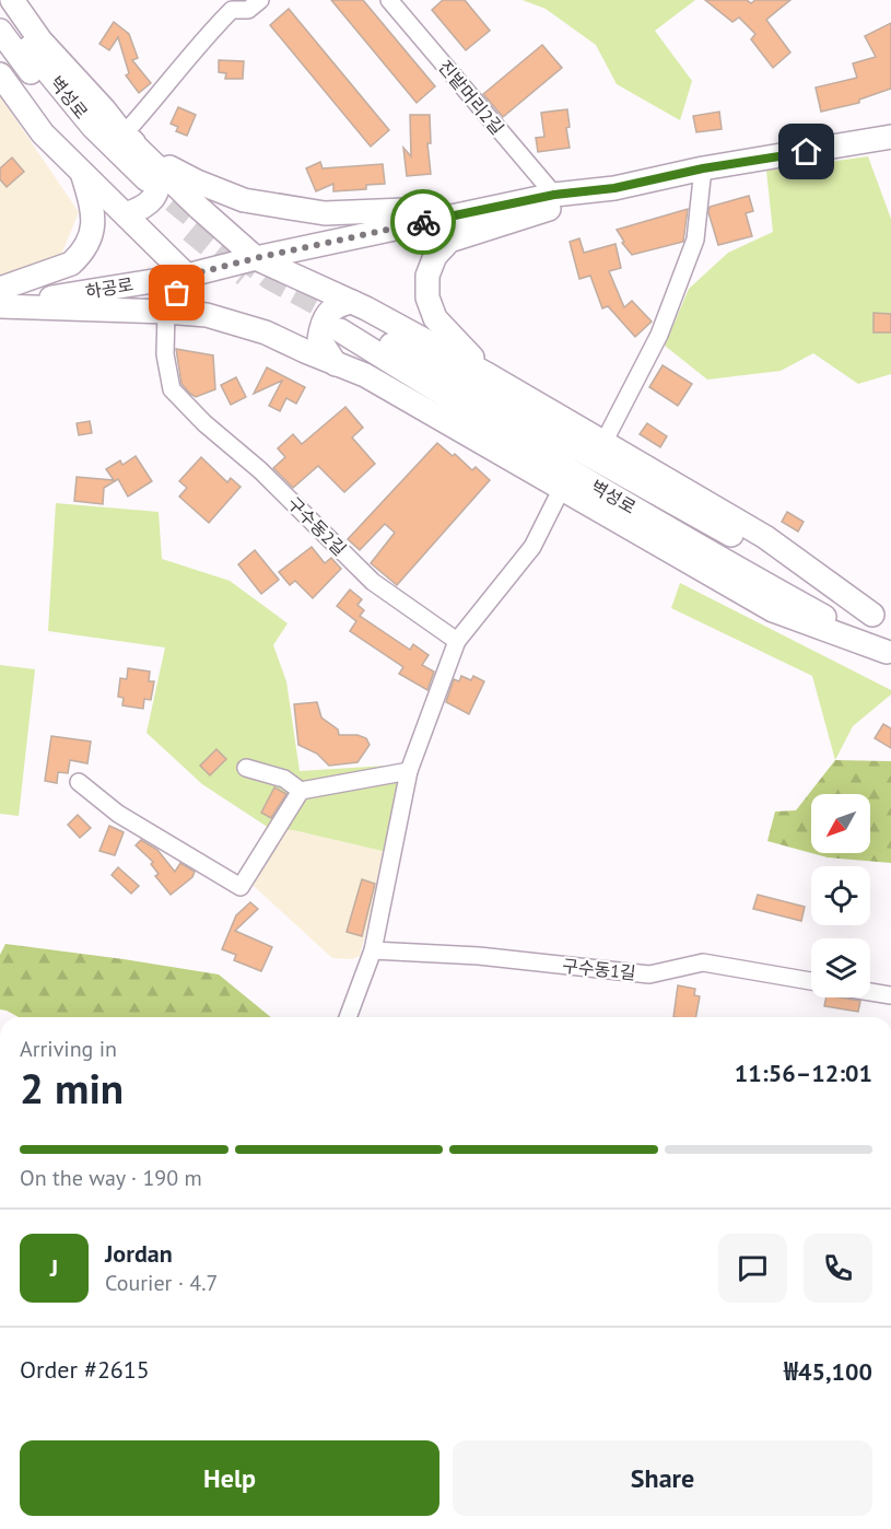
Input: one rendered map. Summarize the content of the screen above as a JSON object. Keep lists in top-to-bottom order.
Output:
{
  "streets": {
    "main road": ["벽성로", "하공로"],
    "street": ["진밭머리2길", "구수동2길", "구수동1길"]
  },
  "crossings": [
    ["하공로", "구수동2길"]
  ],
  "north": "bottom left",
  "page": {
    "heading": ["2 min", "Arriving in", "11:56–12:01"],
    "panel": [
      "Jordan",
      "Courier · 4.7",
      "Order #2615",
      "₩45,100"
    ],
    "bar": "On the way · 190 m",
    "round": "J",
    "buttons": ["Help", "Share"]
  }
}
